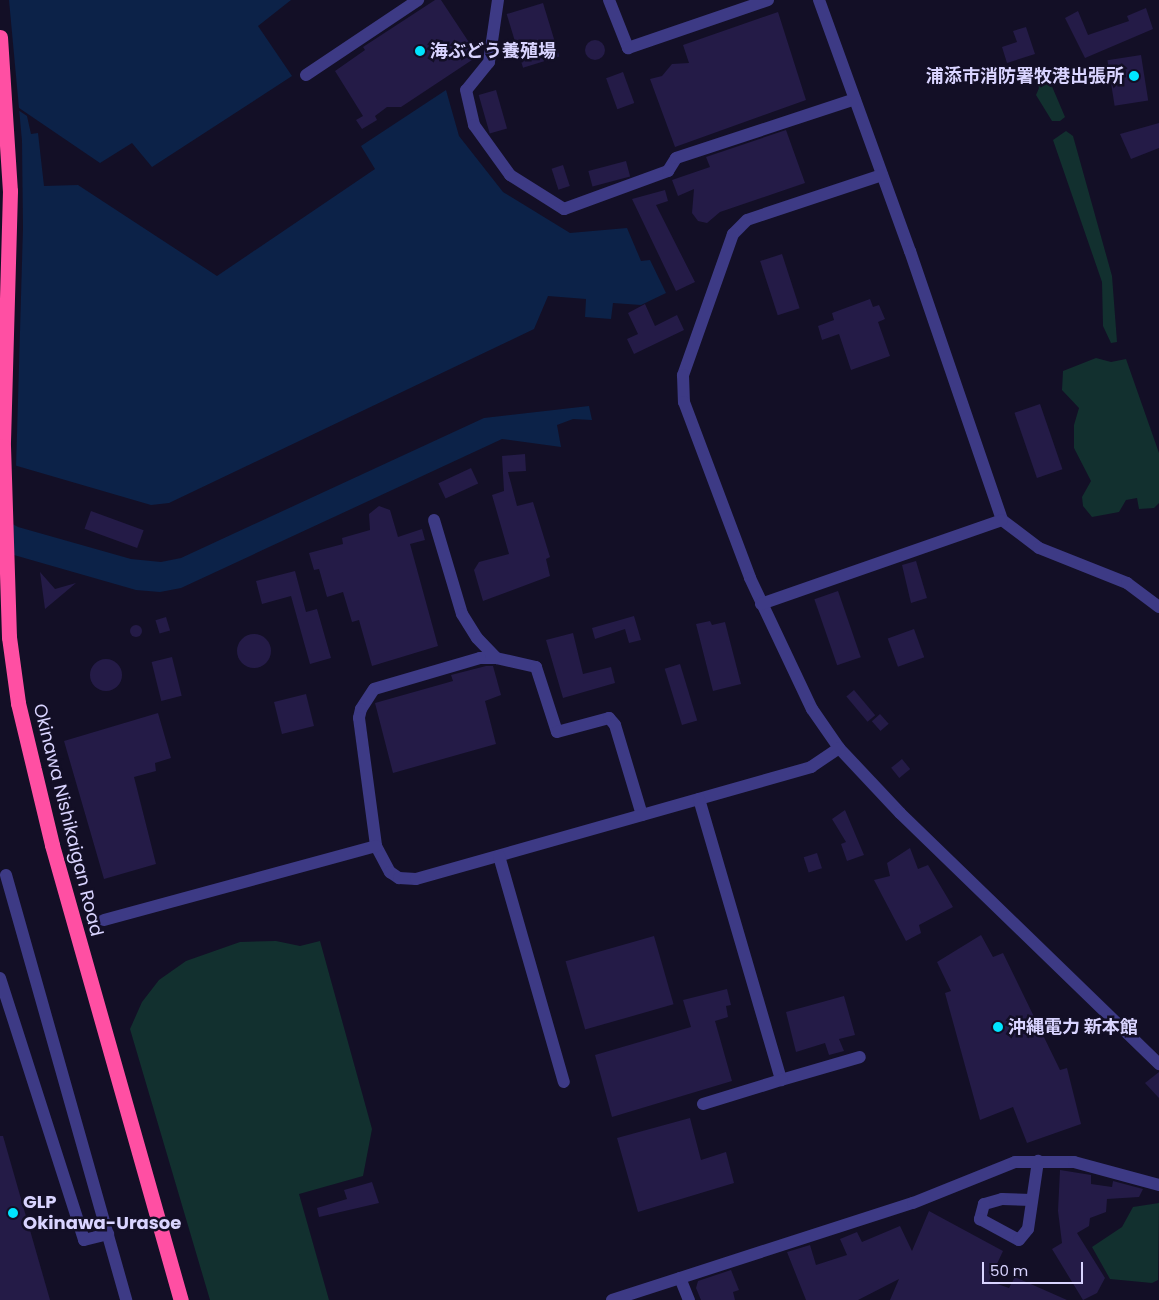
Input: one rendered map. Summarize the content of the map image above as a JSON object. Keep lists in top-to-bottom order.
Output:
{
  "streets": {
    "highway": ["Okinawa Nishikaigan Road"]
  },
  "places": [
    "海ぶどう養殖場",
    "浦添市消防署牧港出張所",
    "沖縄電力 新本館",
    "GLP Okinawa-Urasoe"
  ],
  "scale_bar": "50 m"
}
